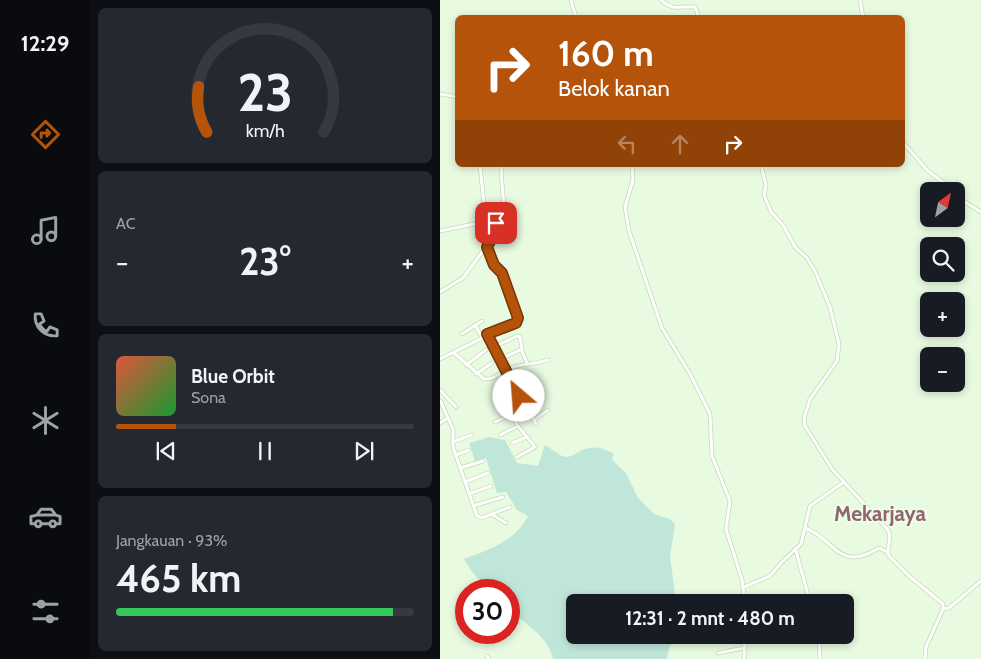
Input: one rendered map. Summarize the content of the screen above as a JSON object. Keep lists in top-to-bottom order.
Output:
{
  "districts": ["Mekarjaya"],
  "north": "top right",
  "page": {
    "tabs": "12:29",
    "turn": ["160 m", "Belok kanan"],
    "tile": [
      "AC",
      ["Jangkauan · 93%", "465 km"]
    ],
    "map_buttons": ["+", "−"],
    "heat": ["−", "23°", "+"],
    "song": ["Blue Orbit", "Sona"],
    "limit": "30",
    "trip": "12:31 · 2 mnt · 480 m",
    "gauge": ["23", "km/h"]
  }
}
